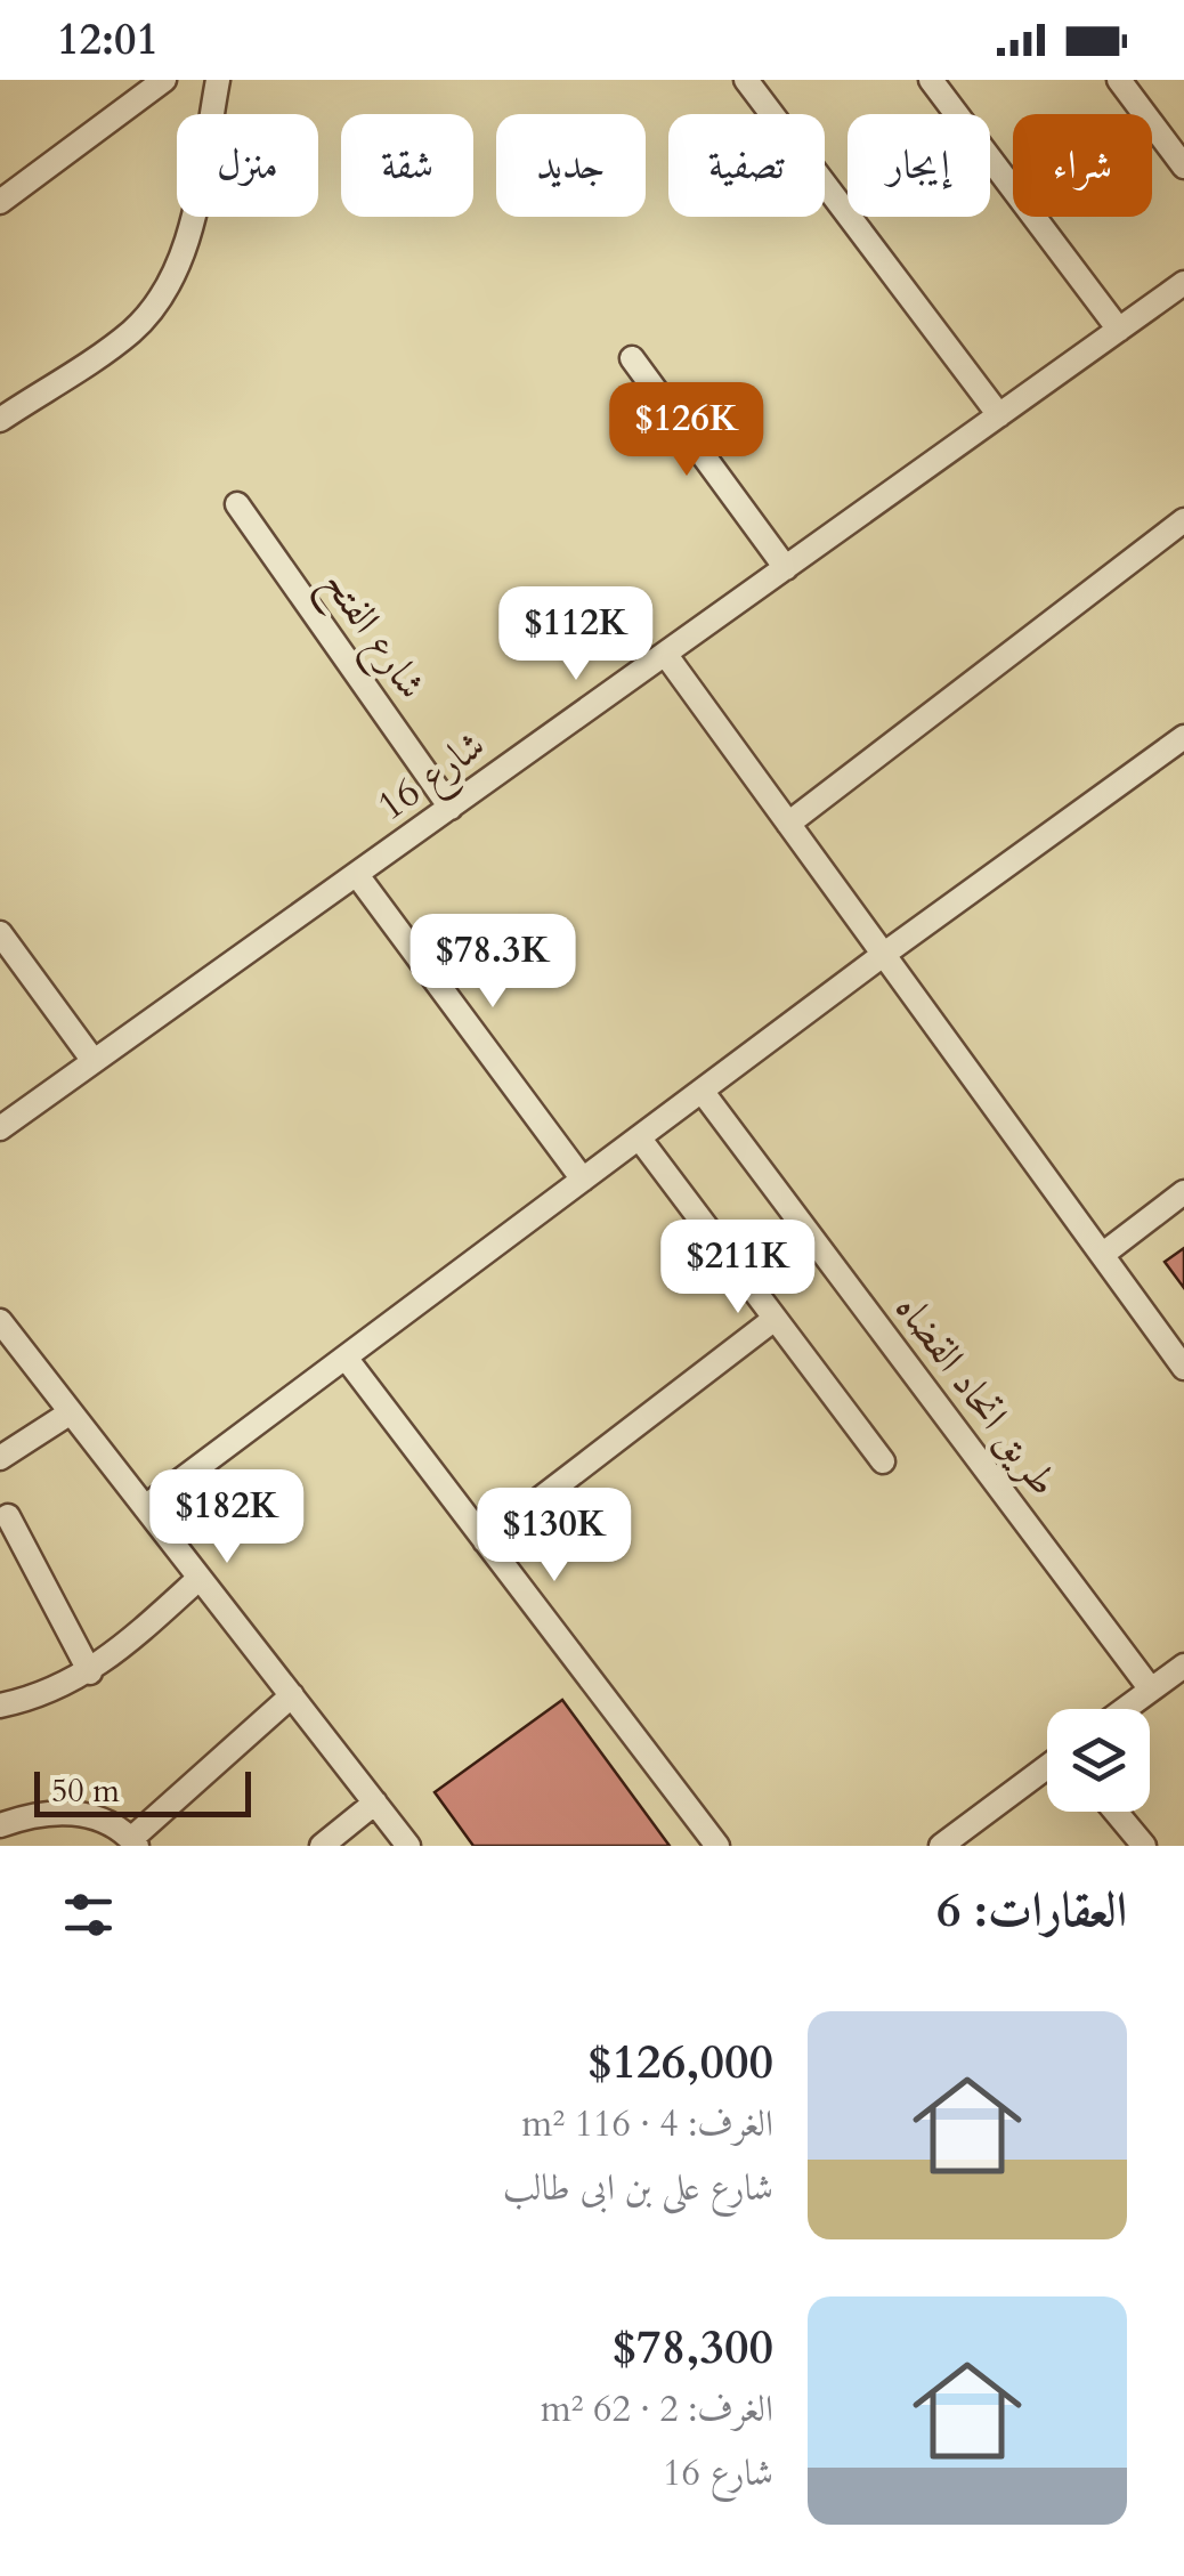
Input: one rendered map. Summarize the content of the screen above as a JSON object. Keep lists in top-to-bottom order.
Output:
{
  "streets": {
    "street": ["شارع الفتح", "شارع 16", "طريق اتحاد القضاه"]
  },
  "crossings": [
    ["شارع الفتح", "شارع 16"]
  ],
  "scale_bar": "50 m",
  "page": {
    "status": "12:01",
    "chip": [
      "شراء",
      "إيجار",
      "تصفية",
      "جديد",
      "شقة",
      "منزل"
    ],
    "price": [
      "$126K",
      "$112K",
      "$78.3K",
      "$211K",
      "$182K",
      "$130K"
    ],
    "scale": "50 m",
    "heading": "العقارات: 6",
    "list": [
      {
        "name": "$126,000",
        "note": "الغرف: 4 · 116 m² · شارع على بن ابى طالب"
      },
      {
        "name": "$78,300",
        "note": "الغرف: 2 · 62 m² · شارع 16"
      }
    ]
  }
}
